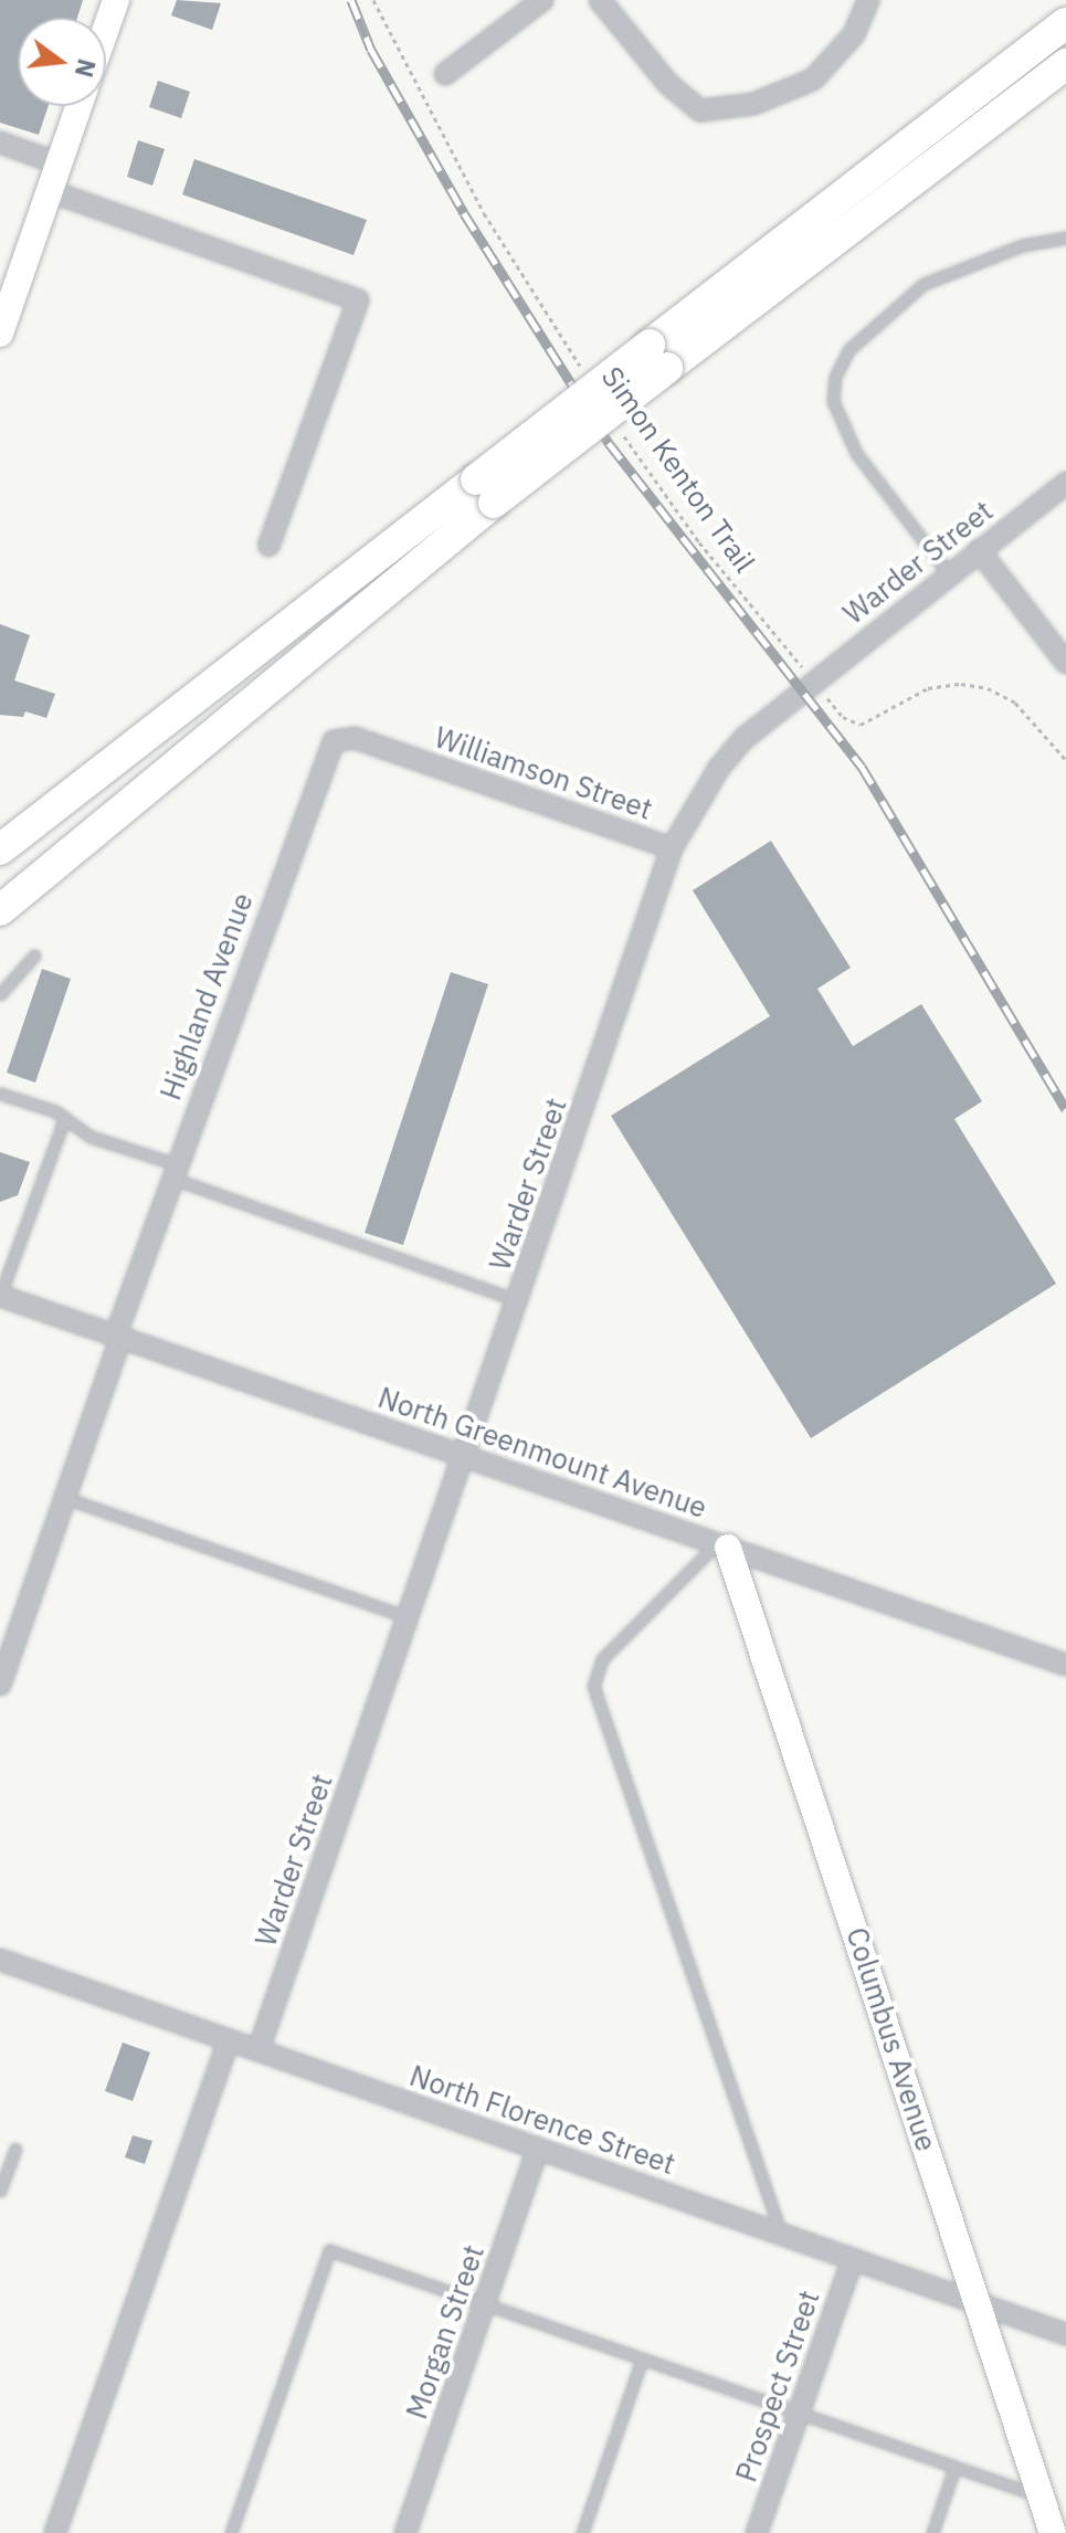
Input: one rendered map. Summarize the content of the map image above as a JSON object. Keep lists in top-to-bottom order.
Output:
{
  "streets": {
    "street": [
      "Warder Street",
      "Williamson Street",
      "Highland Avenue",
      "North Greenmount Avenue",
      "Columbus Avenue",
      "North Florence Street",
      "Morgan Street",
      "Prospect Street"
    ],
    "path": ["Simon Kenton Trail"]
  },
  "crossings": [
    ["Simon Kenton Trail", "Warder Street"],
    ["Warder Street", "Williamson Street"],
    ["Warder Street", "North Greenmount Avenue"],
    ["Warder Street", "North Florence Street"],
    ["Williamson Street", "Highland Avenue"],
    ["Highland Avenue", "North Greenmount Avenue"],
    ["North Greenmount Avenue", "Columbus Avenue"],
    ["Columbus Avenue", "North Florence Street"],
    ["North Florence Street", "Morgan Street"],
    ["North Florence Street", "Prospect Street"]
  ],
  "north": "right"
}
